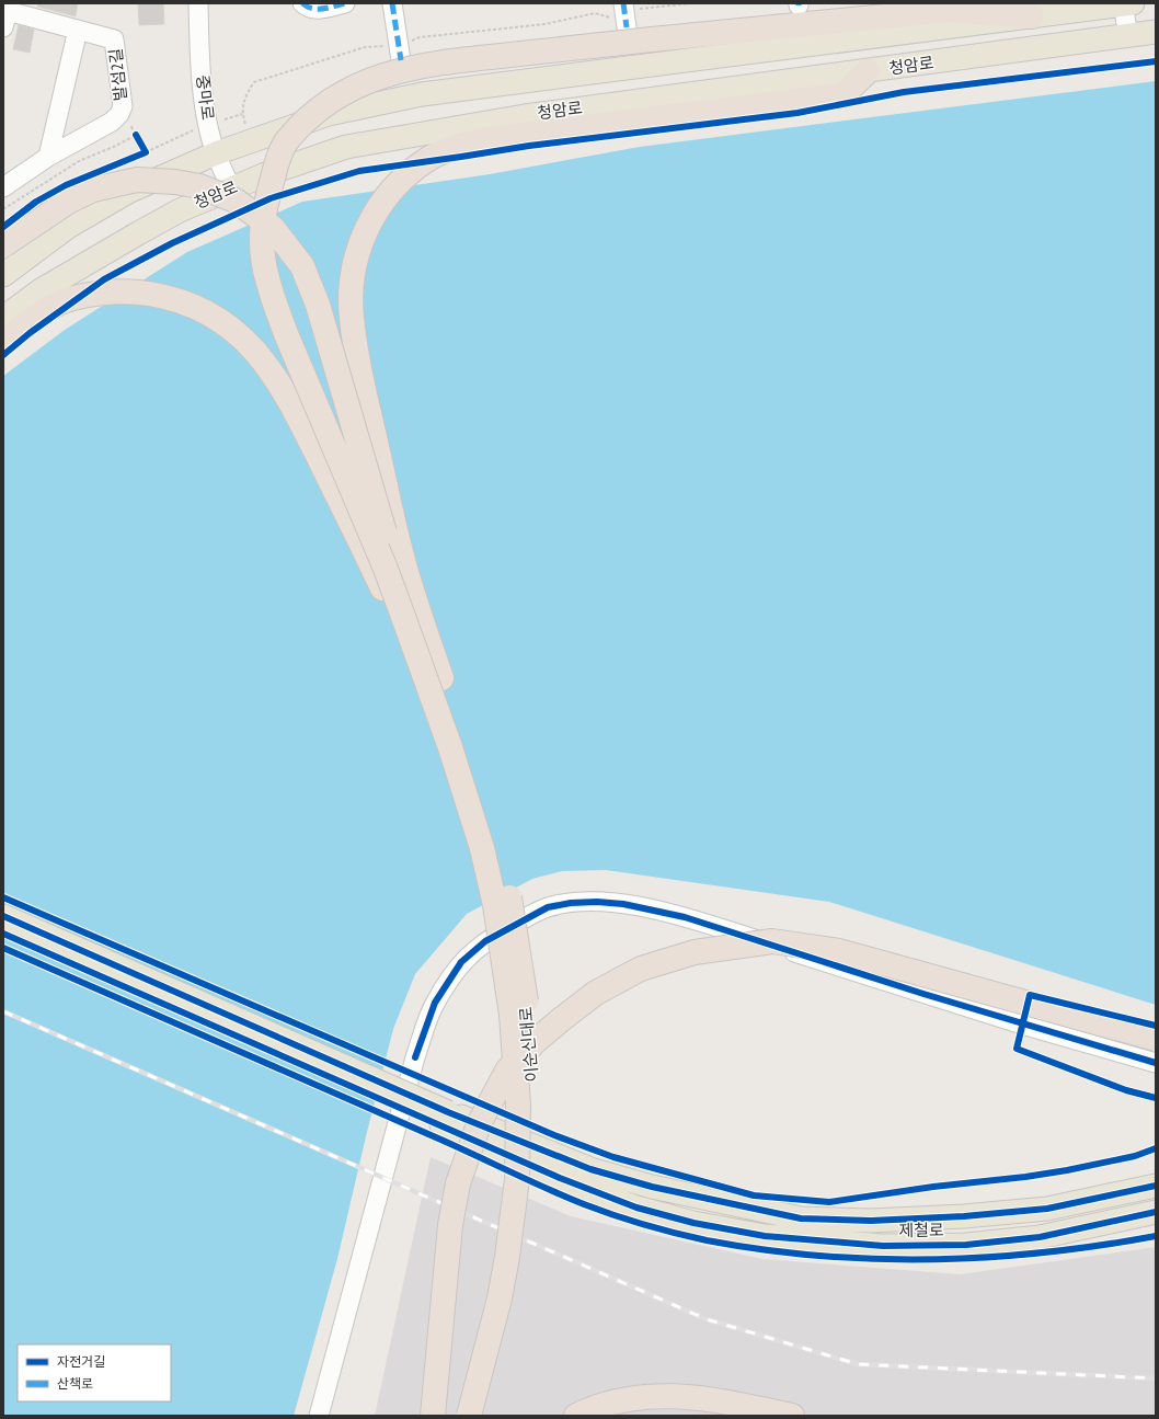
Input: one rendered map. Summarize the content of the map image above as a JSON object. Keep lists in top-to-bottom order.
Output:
{
  "streets": {
    "highway": ["이순신대로"],
    "main road": ["청암로", "제철로"],
    "street": ["발섬2길", "중마로"]
  },
  "crossings": [
    ["청암로", "중마로"]
  ],
  "legend": ["자전거길", "산책로"]
}
